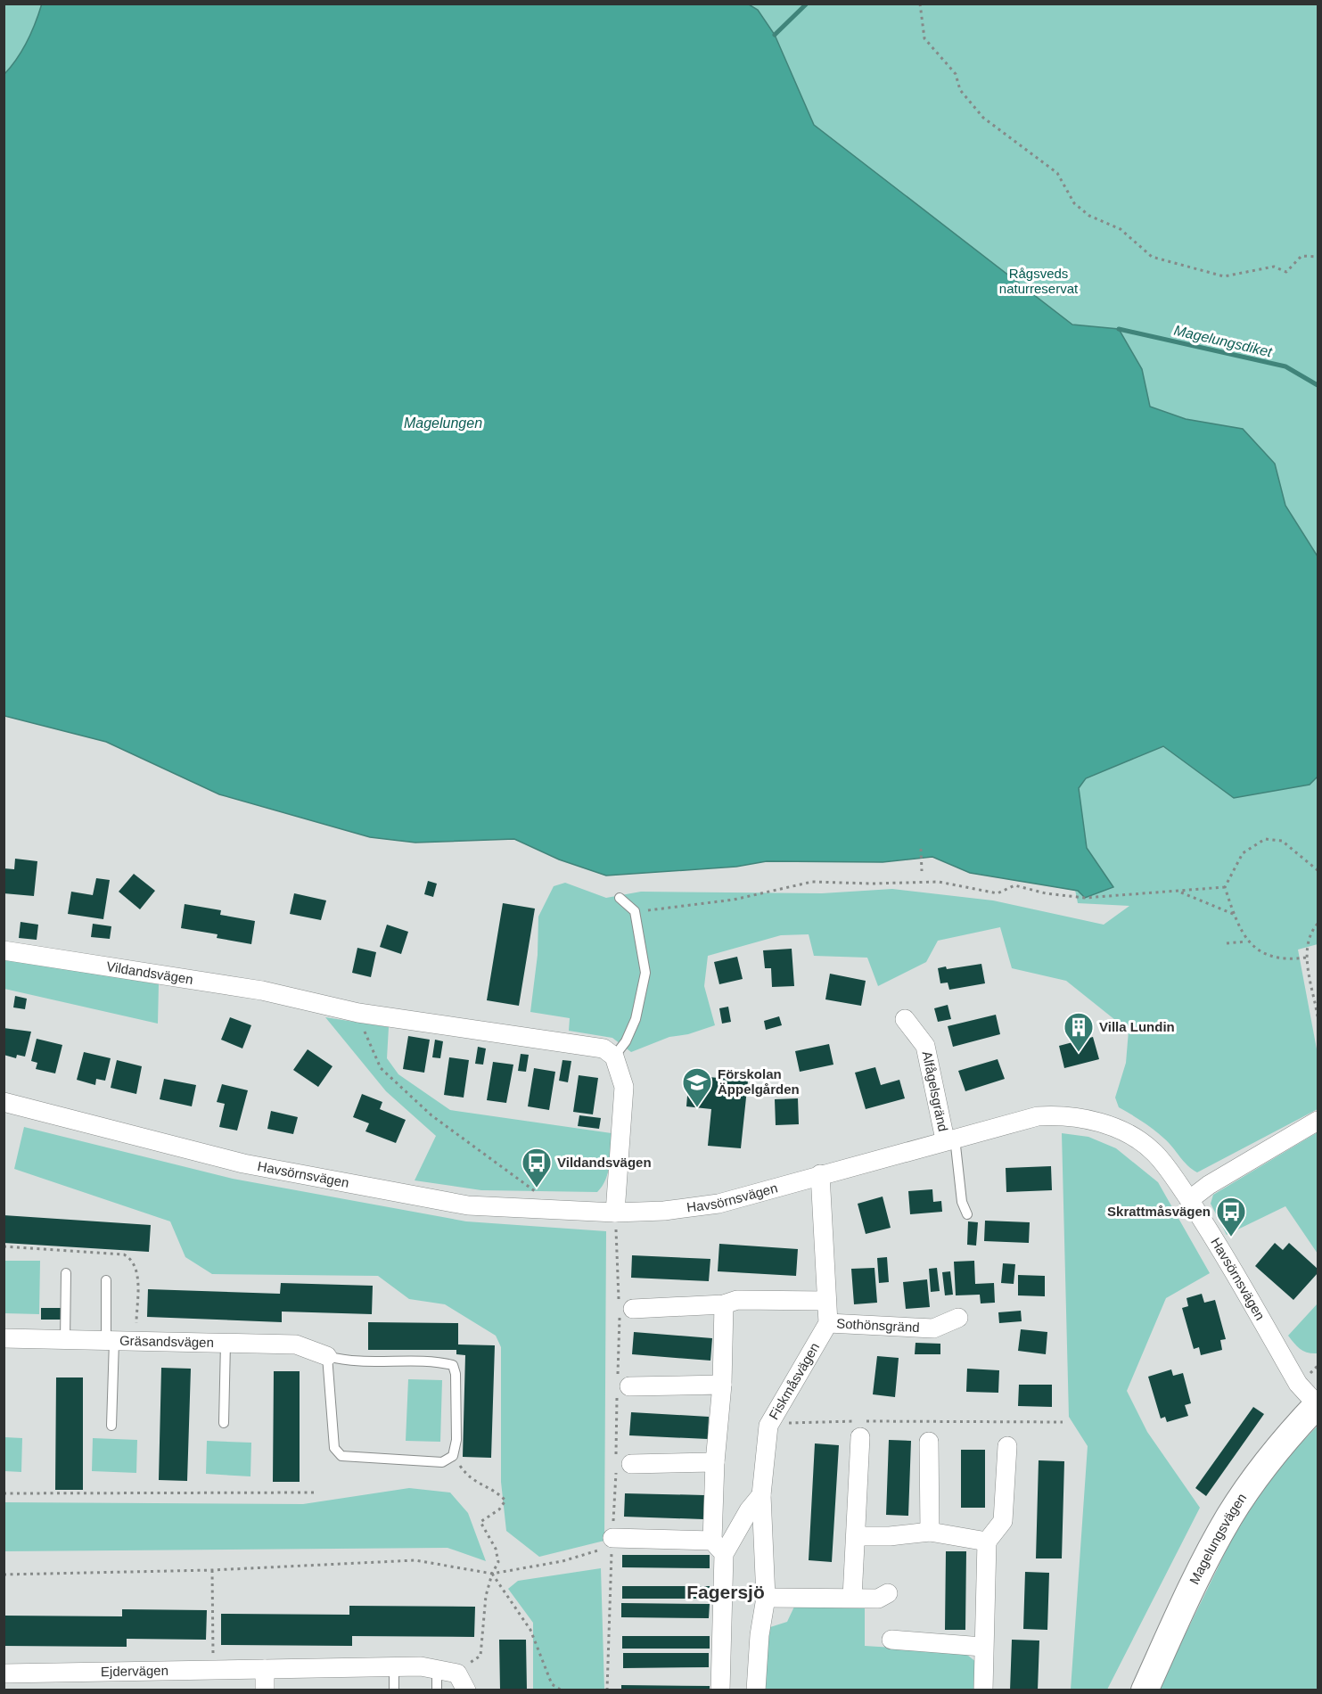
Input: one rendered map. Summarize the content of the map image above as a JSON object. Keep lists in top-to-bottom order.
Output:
{
  "streets": {
    "main road": ["Magelungsvägen"],
    "street": [
      "Vildandsvägen",
      "Alfågelsgränd",
      "Havsörnsvägen",
      "Sothönsgränd",
      "Gräsandsvägen",
      "Fiskmåsvägen",
      "Ejdervägen"
    ]
  },
  "crossings": [
    ["Alfågelsgränd", "Havsörnsvägen"],
    ["Havsörnsvägen", "Magelungsvägen"],
    ["Sothönsgränd", "Fiskmåsvägen"]
  ],
  "districts": ["Fagersjö"],
  "water": ["Magelungsdiket", "Magelungen"],
  "parks": ["Rågsveds naturreservat"],
  "places": {
    "building": ["Villa Lundin"],
    "school or university": ["Förskolan Äppelgården"],
    "bus stop": ["Vildandsvägen", "Skrattmåsvägen"]
  }
}
